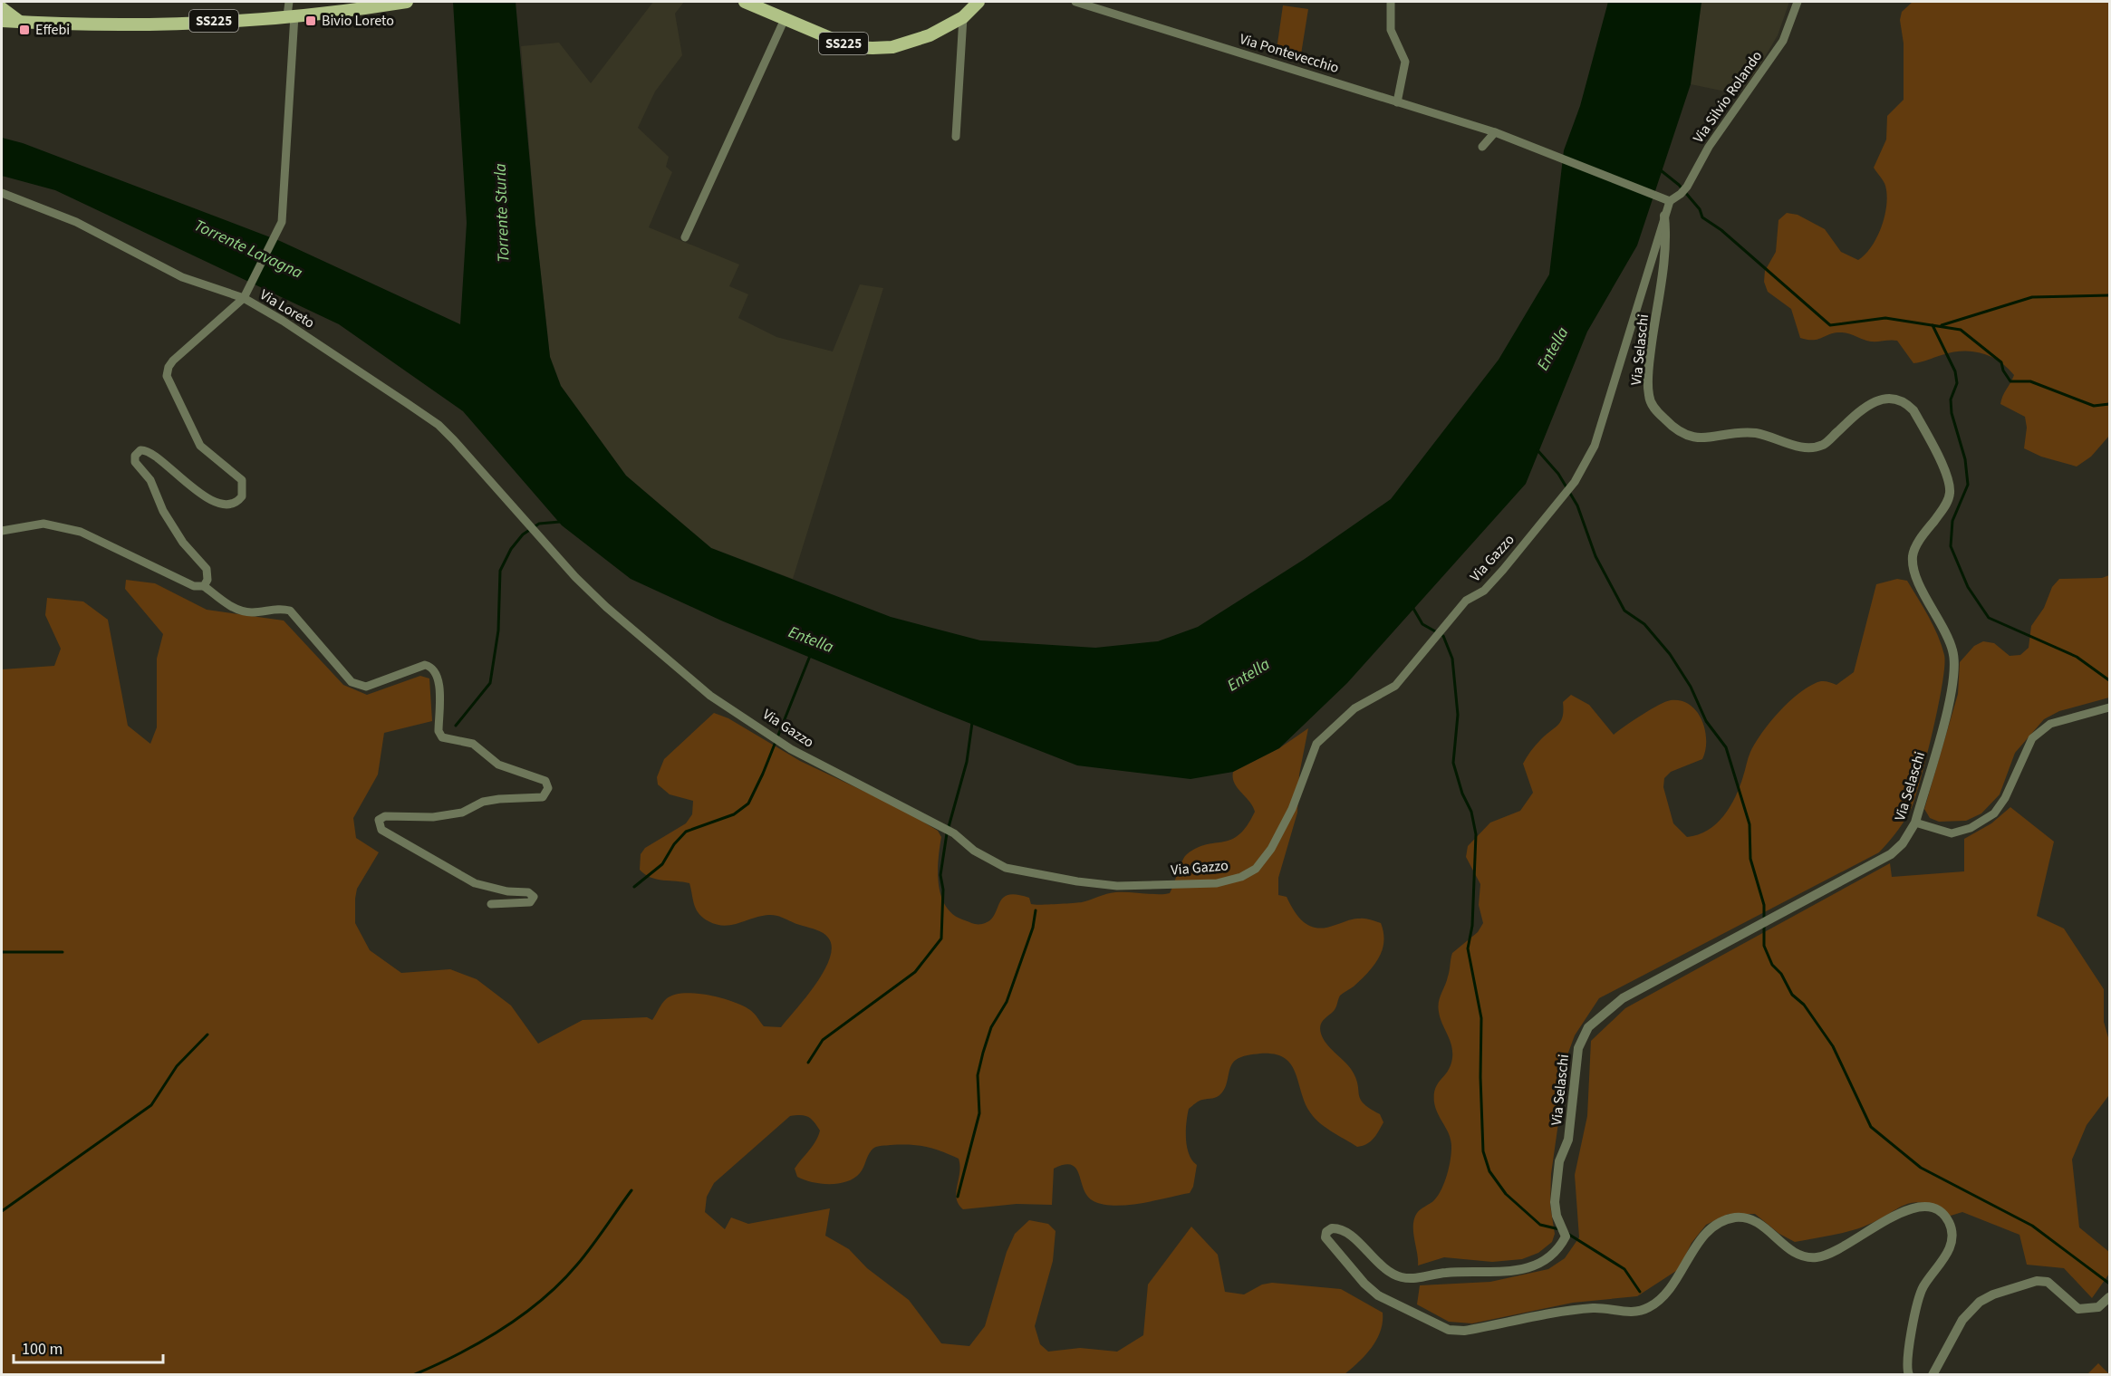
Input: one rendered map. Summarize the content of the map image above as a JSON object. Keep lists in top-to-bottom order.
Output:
{
  "streets": {
    "main road": ["SS225"],
    "street": [
      "Via Pontevecchio",
      "Via Silvio Rolando",
      "Via Loreto",
      "Via Selaschi",
      "Via Gazzo"
    ]
  },
  "crossings": [
    ["Via Pontevecchio", "Via Silvio Rolando"],
    ["Via Pontevecchio", "Via Gazzo"],
    ["Via Silvio Rolando", "Via Gazzo"],
    ["Via Loreto", "Via Gazzo"],
    ["Via Selaschi", "Via Gazzo"]
  ],
  "water": ["Torrente Sturla", "Torrente Lavagna", "Entella"],
  "places": {
    "transit": ["Bivio Loreto", "Effebi"]
  },
  "scale_bar": "100 m"
}
